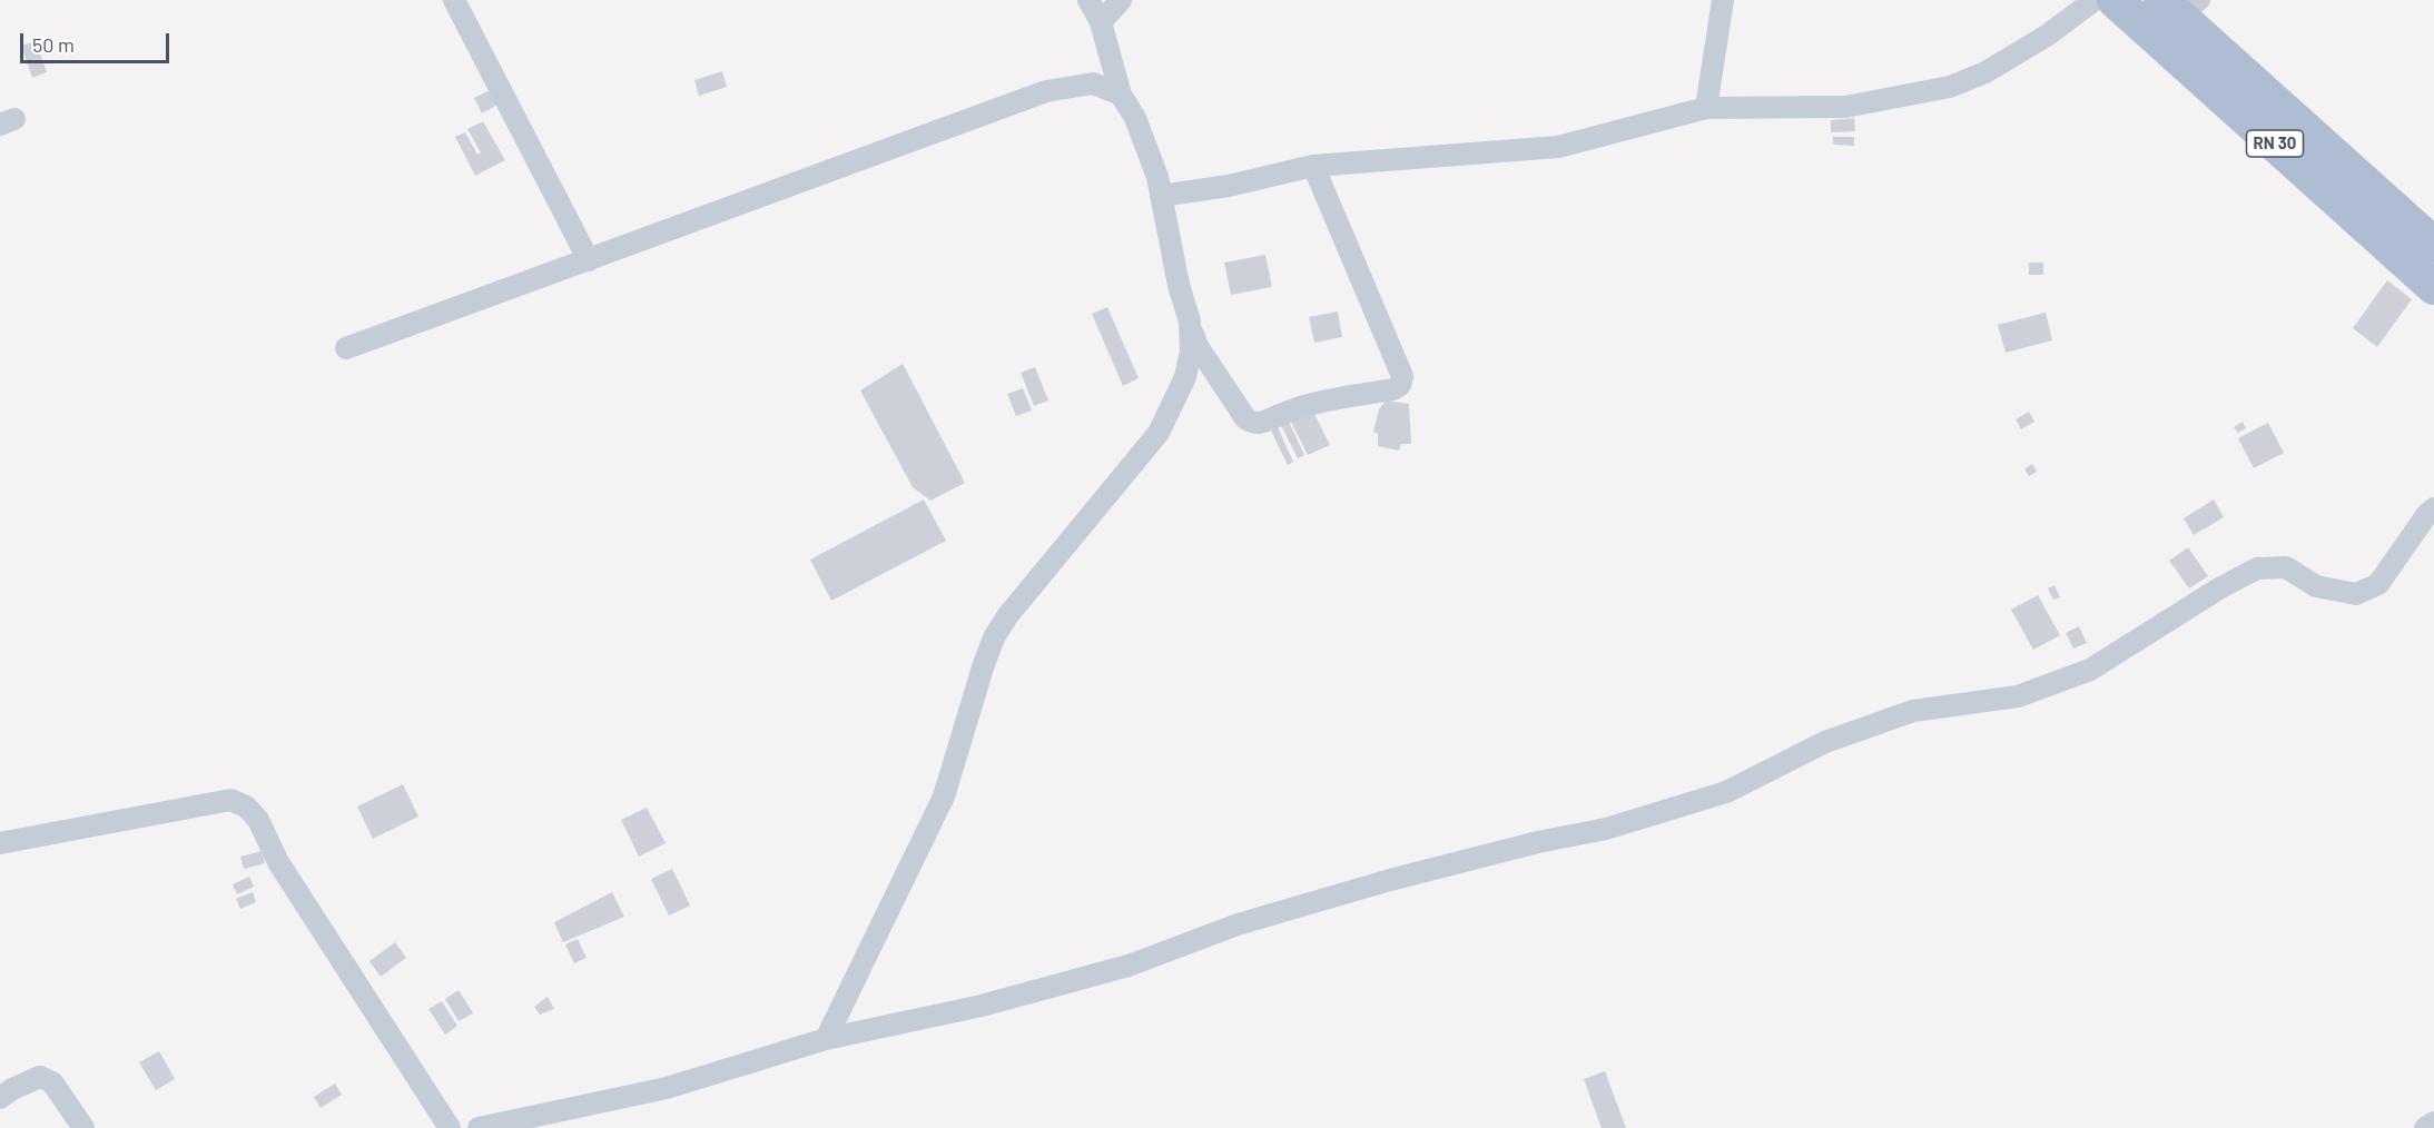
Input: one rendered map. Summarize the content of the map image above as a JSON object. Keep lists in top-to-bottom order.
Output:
{
  "streets": {
    "main road": ["RN 30"]
  },
  "scale_bar": "50 m"
}
